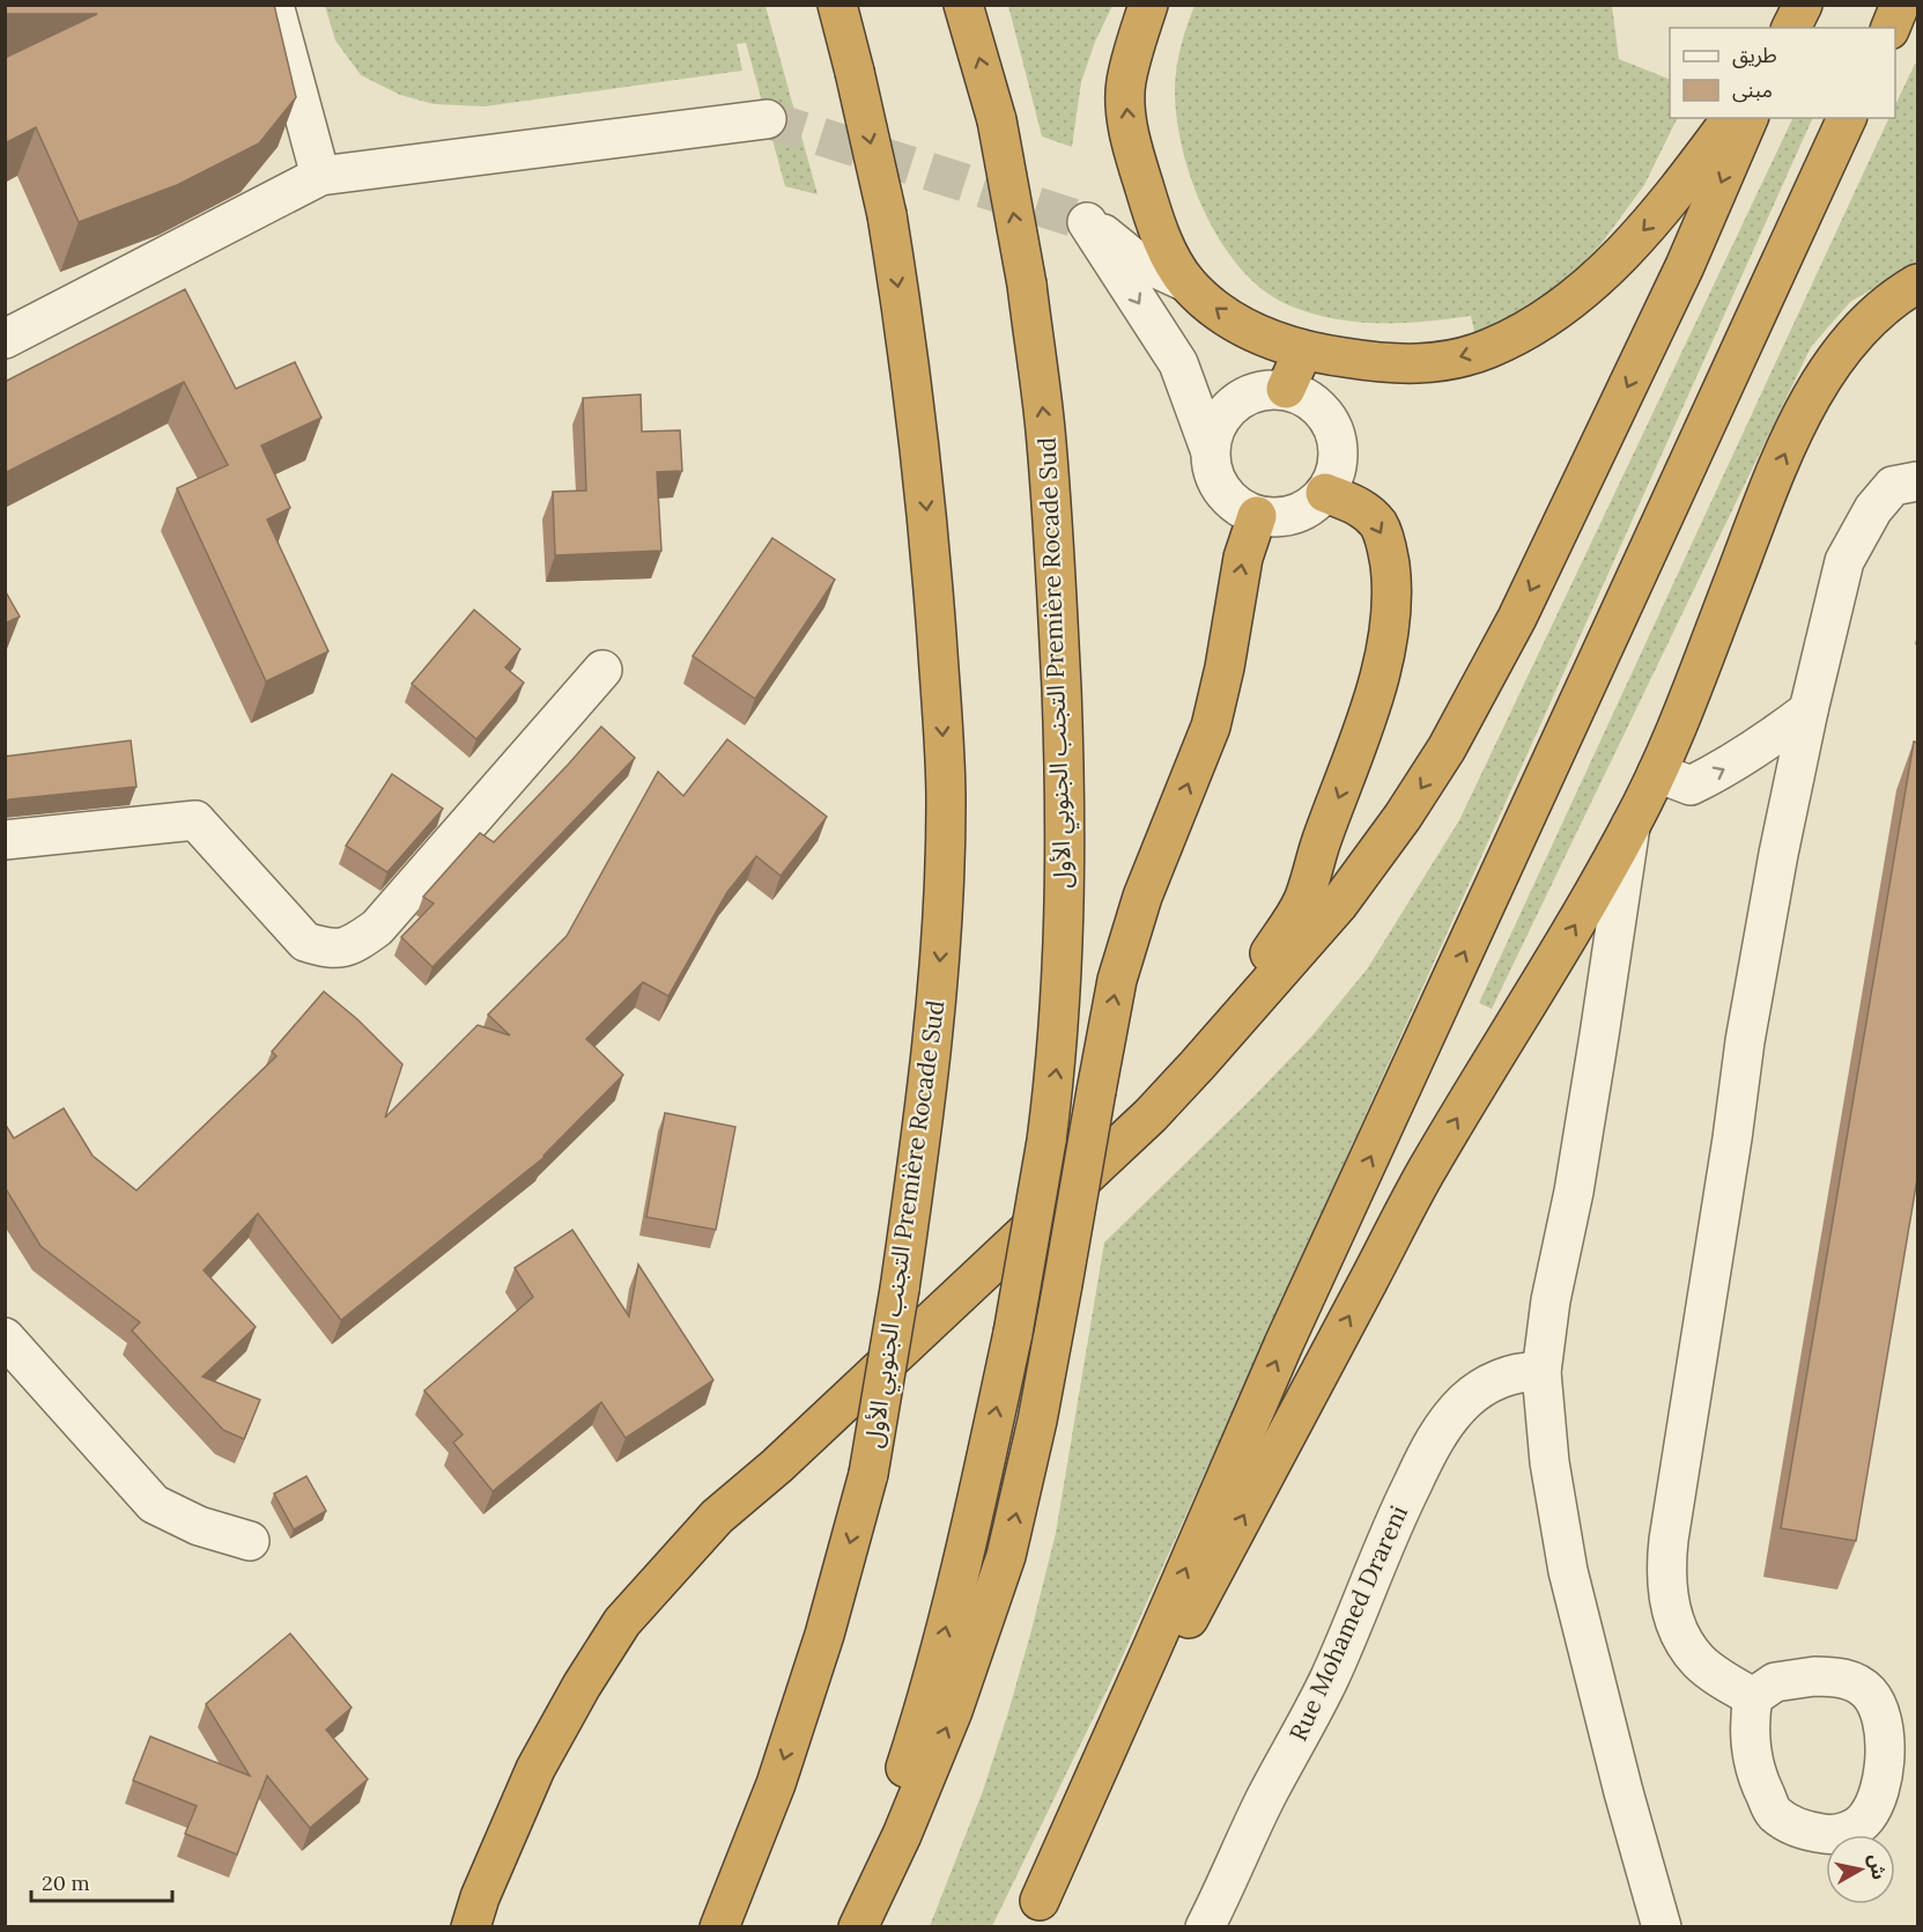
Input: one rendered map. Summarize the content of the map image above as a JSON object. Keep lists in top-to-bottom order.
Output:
{
  "streets": {
    "highway": ["التجنب الجنوبي الأول Première Rocade Sud"],
    "street": ["Rue Mohamed Drareni"]
  },
  "legend": ["طريق", "مبنى"],
  "scale_bar": "20 m",
  "north": "right"
}
